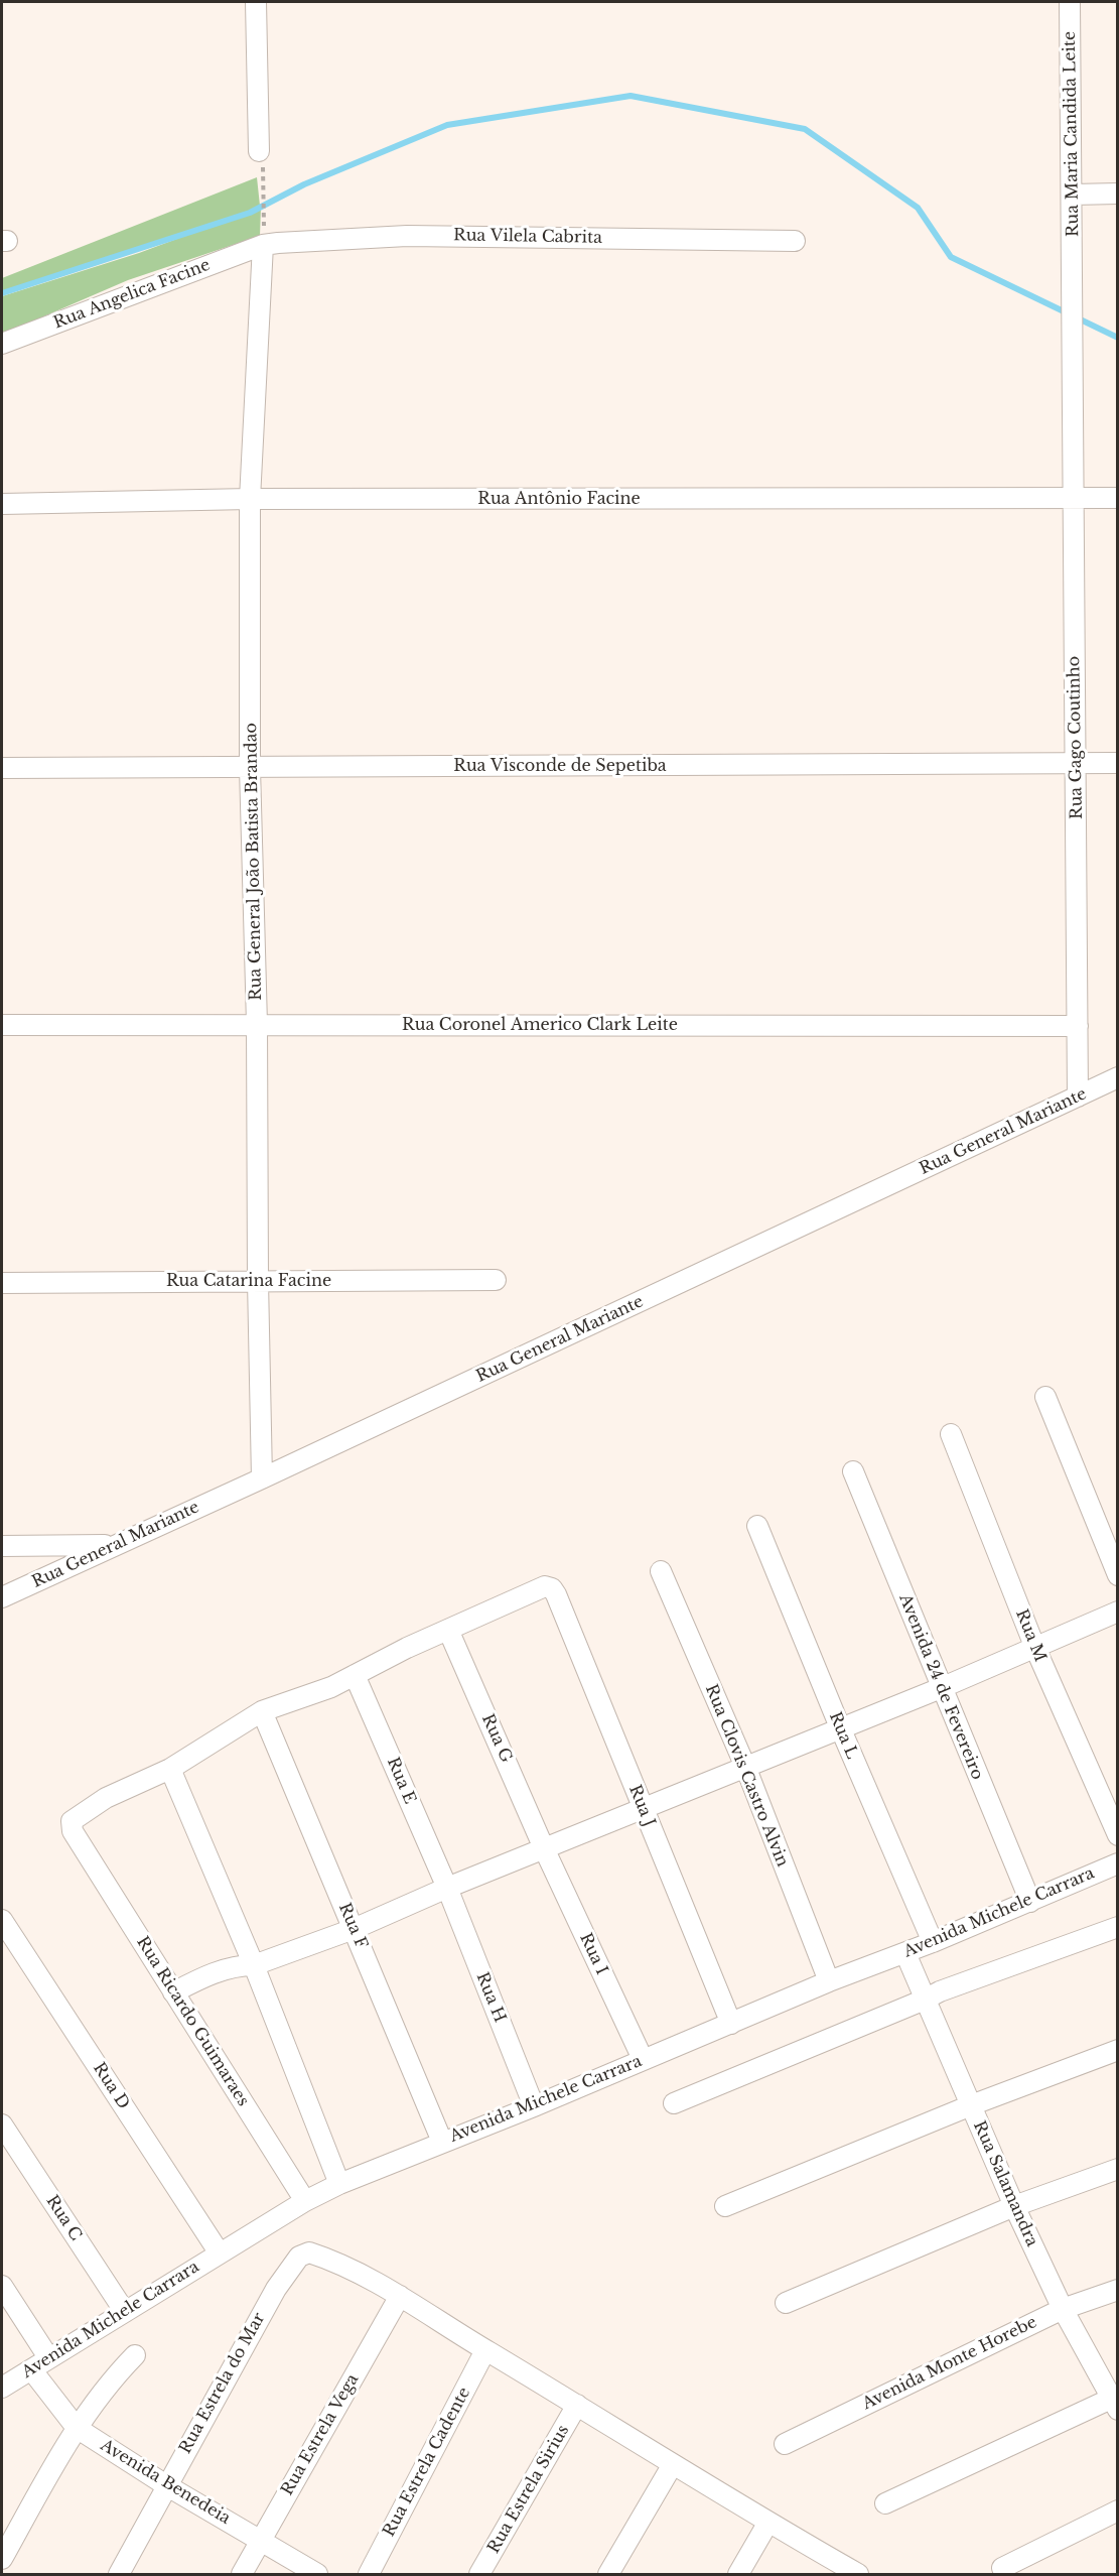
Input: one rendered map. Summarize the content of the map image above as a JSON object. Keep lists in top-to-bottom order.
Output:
{
  "streets": {
    "street": [
      "Rua Maria Candida Leite",
      "Rua Vilela Cabrita",
      "Rua Angelica Facine",
      "Rua Antônio Facine",
      "Rua Gago Coutinho",
      "Rua Visconde de Sepetiba",
      "Rua General João Batista Brandao",
      "Rua Coronel Americo Clark Leite",
      "Rua General Mariante",
      "Rua Catarina Facine",
      "Rua M",
      "Avenida 24 de Fevereiro",
      "Rua L",
      "Rua G",
      "Rua Clovis Castro Alvin",
      "Rua E",
      "Rua J",
      "Avenida Michele Carrara",
      "Rua F",
      "Rua I",
      "Rua H",
      "Rua Ricardo Guimaraes",
      "Rua D",
      "Rua Salamandra",
      "Rua C",
      "Avenida Monte Horebe",
      "Rua Estrela do Mar",
      "Rua Estrela Vega",
      "Rua Estrela Cadente",
      "Avenida Benedeia",
      "Rua Estrela Sirius"
    ]
  },
  "crossings": [
    ["Rua Maria Candida Leite", "Rua Gago Coutinho"],
    ["Rua Vilela Cabrita", "Rua Angelica Facine"],
    ["Rua Vilela Cabrita", "Rua General João Batista Brandao"],
    ["Rua Angelica Facine", "Rua General João Batista Brandao"],
    ["Rua Antônio Facine", "Rua Gago Coutinho"],
    ["Rua Antônio Facine", "Rua General João Batista Brandao"],
    ["Rua Gago Coutinho", "Rua Visconde de Sepetiba"],
    ["Rua Gago Coutinho", "Rua Coronel Americo Clark Leite"],
    ["Rua Gago Coutinho", "Rua General Mariante"],
    ["Rua Visconde de Sepetiba", "Rua General João Batista Brandao"],
    ["Rua General João Batista Brandao", "Rua Coronel Americo Clark Leite"],
    ["Rua General João Batista Brandao", "Rua General Mariante"],
    ["Rua General João Batista Brandao", "Rua Catarina Facine"],
    ["Avenida 24 de Fevereiro", "Avenida Michele Carrara"],
    ["Rua L", "Avenida Michele Carrara"],
    ["Rua G", "Rua J"],
    ["Rua G", "Rua I"],
    ["Rua Clovis Castro Alvin", "Avenida Michele Carrara"],
    ["Rua E", "Rua H"],
    ["Rua J", "Avenida Michele Carrara"],
    ["Avenida Michele Carrara", "Rua F"],
    ["Avenida Michele Carrara", "Rua I"],
    ["Avenida Michele Carrara", "Rua H"],
    ["Avenida Michele Carrara", "Rua Ricardo Guimaraes"],
    ["Avenida Michele Carrara", "Rua D"],
    ["Avenida Michele Carrara", "Rua Salamandra"],
    ["Avenida Michele Carrara", "Rua C"],
    ["Avenida Michele Carrara", "Avenida Benedeia"],
    ["Rua Salamandra", "Avenida Monte Horebe"],
    ["Rua Estrela do Mar", "Rua Estrela Vega"],
    ["Rua Estrela do Mar", "Rua Estrela Cadente"],
    ["Rua Estrela do Mar", "Avenida Benedeia"],
    ["Rua Estrela do Mar", "Rua Estrela Sirius"],
    ["Rua Estrela Vega", "Avenida Benedeia"]
  ]
}
